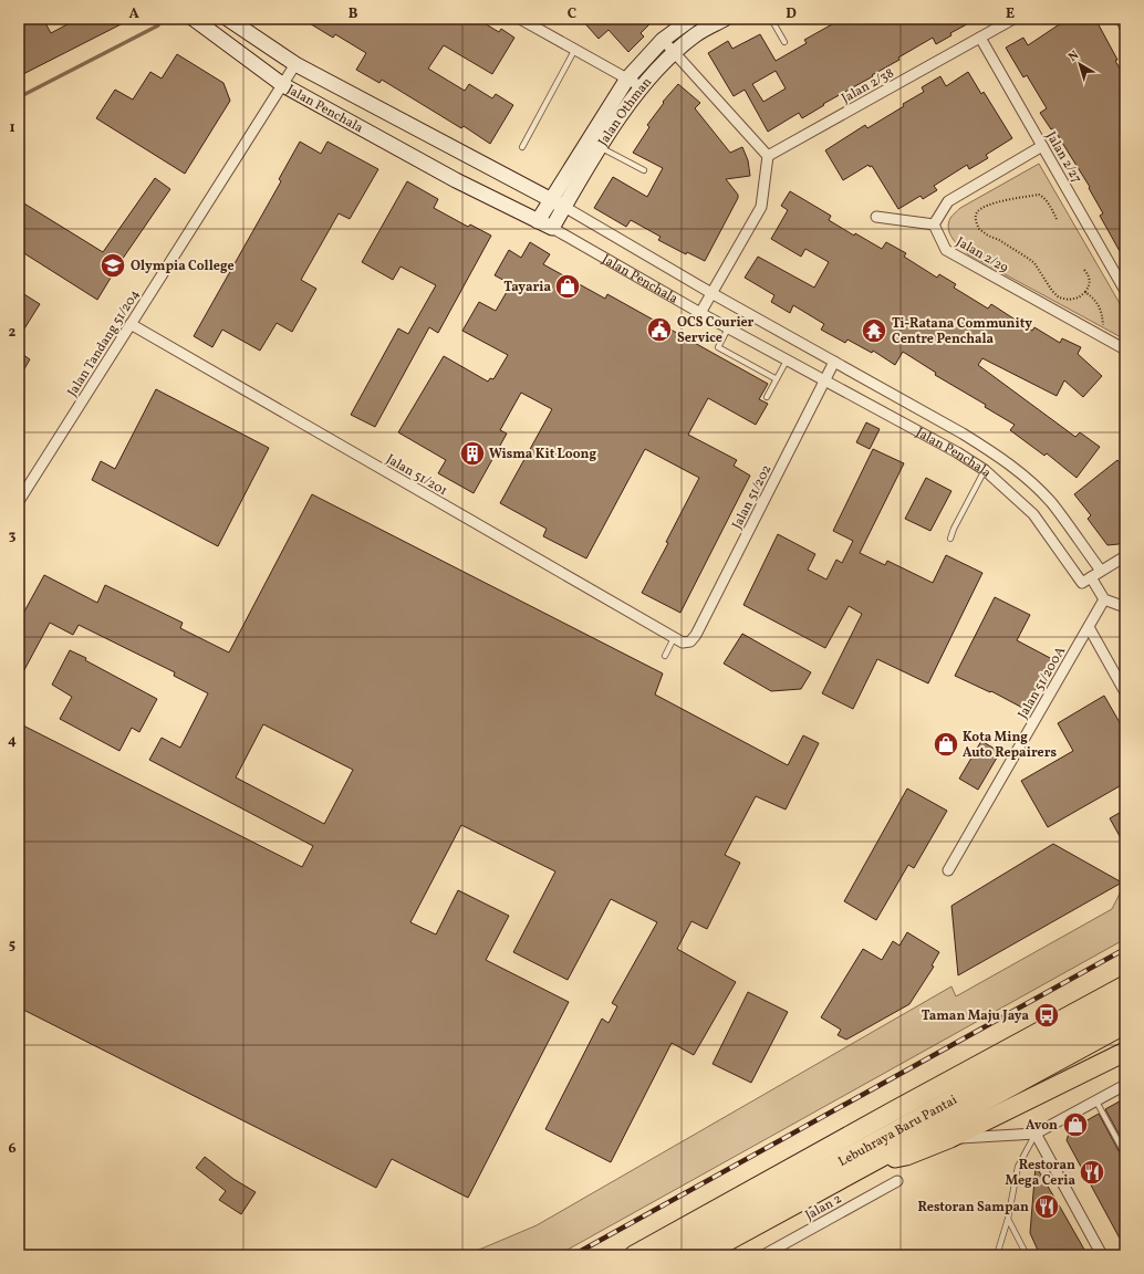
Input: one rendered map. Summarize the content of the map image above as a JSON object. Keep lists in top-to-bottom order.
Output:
{
  "streets": {
    "highway": ["Lebuhraya Baru Pantai"],
    "main road": ["Jalan Penchala", "Jalan Othman"],
    "street": [
      "Jalan 2/38",
      "Jalan 2/27",
      "Jalan 2/29",
      "Jalan Tandang 51/204",
      "Jalan 51/201",
      "Jalan 51/202",
      "Jalan 51/200A",
      "Jalan 2"
    ]
  },
  "crossings": [
    ["Jalan 2/38", "Jalan 2/27"],
    ["Jalan Penchala", "Jalan Othman"],
    ["Jalan Penchala", "Jalan Tandang 51/204"],
    ["Jalan Penchala", "Jalan 51/202"],
    ["Jalan Penchala", "Jalan 51/200A"],
    ["Jalan Tandang 51/204", "Jalan 51/201"],
    ["Jalan 51/201", "Jalan 51/202"]
  ],
  "places": {
    "school or university": ["Olympia College"],
    "shop": ["Tayaria", "Kota Ming Auto Repairers", "Avon"],
    "public building": ["OCS Courier Service"],
    "temple": ["Ti-Ratana Community Centre Penchala"],
    "building": ["Wisma Kit Loong"],
    "bus stop": ["Taman Maju Jaya"],
    "restaurant": ["Restoran Mega Ceria", "Restoran Sampan"]
  },
  "north": "top left",
  "grid": {
    "columns": [
      "A",
      "B",
      "C",
      "D",
      "E"
    ],
    "rows": [
      "1",
      "2",
      "3",
      "4",
      "5",
      "6"
    ]
  }
}
